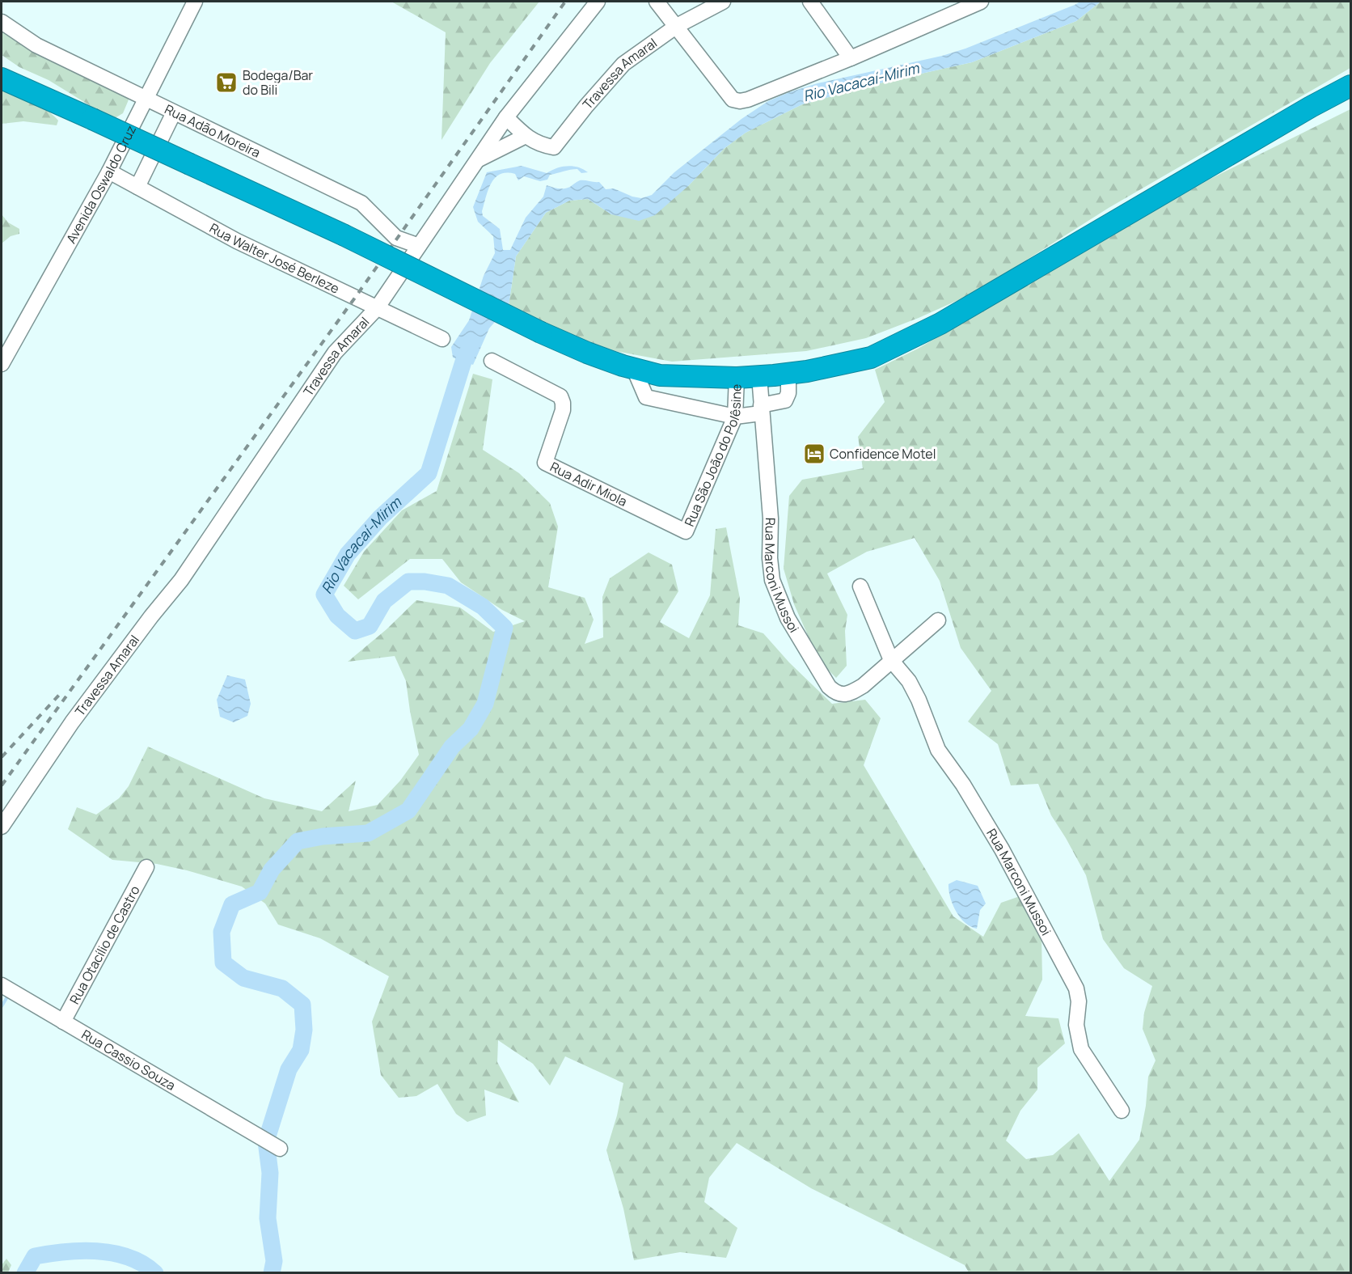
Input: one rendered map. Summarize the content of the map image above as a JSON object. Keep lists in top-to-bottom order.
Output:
{
  "streets": {
    "street": [
      "Travessa Amaral",
      "Rua Adão Moreira",
      "Avenida Oswaldo Cruz",
      "Rua Walter José Berleze",
      "Rua São João do Polêsine",
      "Rua Adir Miola",
      "Rua Marconi Mussoi",
      "Rua Otacílio de Castro",
      "Rua Cassio Souza"
    ]
  },
  "crossings": [
    ["Travessa Amaral", "Rua Adão Moreira"],
    ["Travessa Amaral", "Rua Walter José Berleze"],
    ["Rua Adão Moreira", "Avenida Oswaldo Cruz"],
    ["Avenida Oswaldo Cruz", "Rua Walter José Berleze"],
    ["Rua São João do Polêsine", "Rua Adir Miola"],
    ["Rua Otacílio de Castro", "Rua Cassio Souza"]
  ],
  "water": ["Rio Vacacaí-Mirim"],
  "places": {
    "supermarket": ["Bodega/Bar do Bili"],
    "hotel": ["Confidence Motel"]
  }
}
